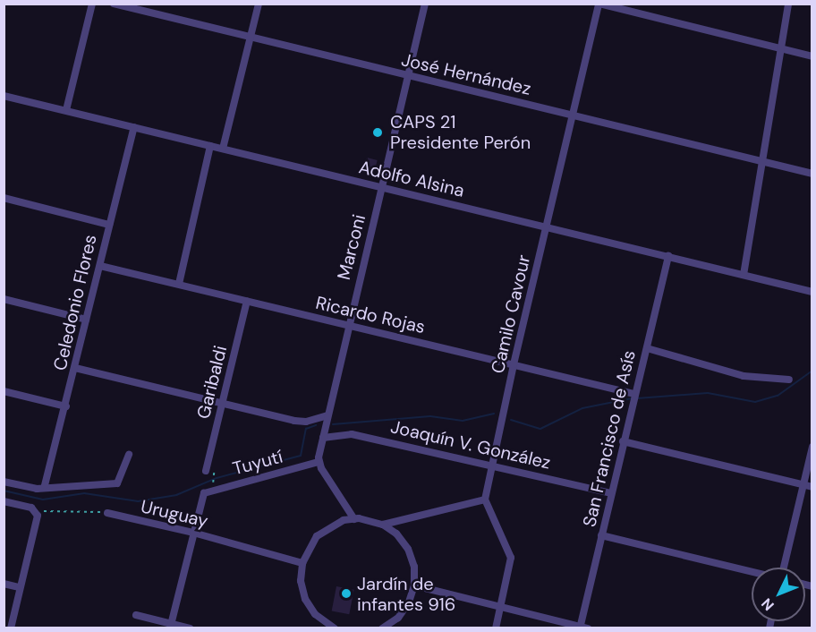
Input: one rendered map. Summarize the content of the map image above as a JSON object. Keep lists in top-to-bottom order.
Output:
{
  "streets": {
    "street": [
      "José Hernández",
      "Adolfo Alsina",
      "Marconi",
      "Celedonio Flores",
      "Camilo Cavour",
      "Ricardo Rojas",
      "Garibaldi",
      "San Francisco de Asís",
      "Joaquín V. González",
      "Tuyutí",
      "Uruguay"
    ]
  },
  "crossings": [
    ["José Hernández", "Marconi"],
    ["José Hernández", "Camilo Cavour"],
    ["Adolfo Alsina", "Marconi"],
    ["Adolfo Alsina", "Celedonio Flores"],
    ["Adolfo Alsina", "Camilo Cavour"],
    ["Adolfo Alsina", "San Francisco de Asís"],
    ["Marconi", "Ricardo Rojas"],
    ["Marconi", "Joaquín V. González"],
    ["Marconi", "Tuyutí"],
    ["Celedonio Flores", "Ricardo Rojas"],
    ["Camilo Cavour", "Ricardo Rojas"],
    ["Camilo Cavour", "Joaquín V. González"],
    ["Ricardo Rojas", "Garibaldi"],
    ["Ricardo Rojas", "San Francisco de Asís"],
    ["San Francisco de Asís", "Joaquín V. González"],
    ["Tuyutí", "Uruguay"]
  ],
  "places": ["CAPS 21 Presidente Perón", "Jardín de infantes 916"],
  "north": "bottom left"
}
